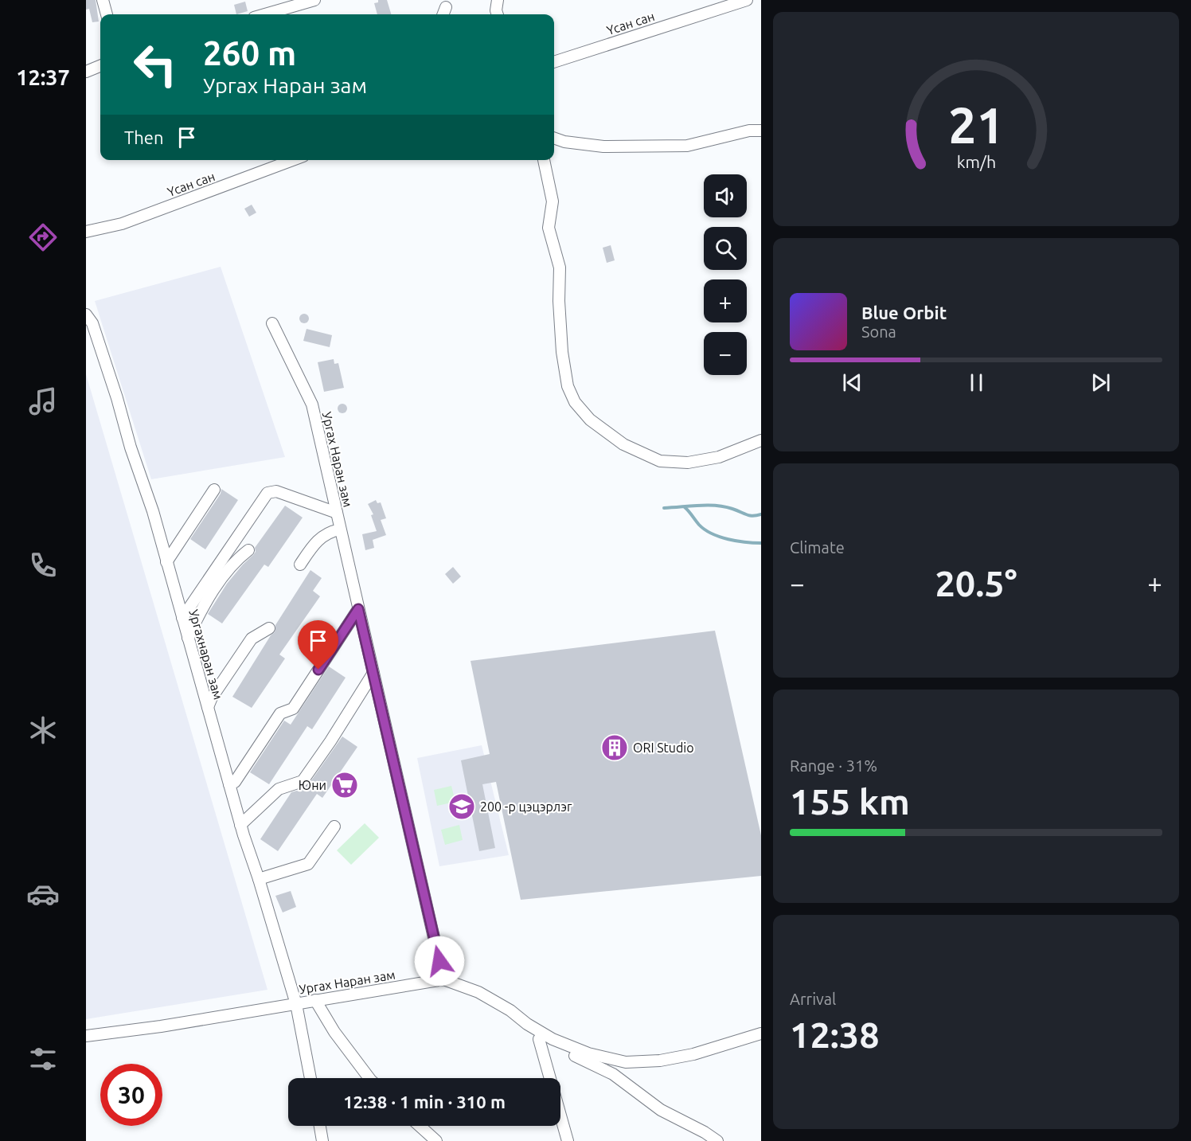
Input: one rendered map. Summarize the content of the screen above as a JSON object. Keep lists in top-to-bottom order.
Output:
{
  "streets": {
    "street": ["Үсан сан", "Ургах Наран зам", "Ургахнаран зам"]
  },
  "crossings": [
    ["Ургах Наран зам", "Ургахнаран зам"]
  ],
  "places": {
    "building": ["ORI Studio"],
    "supermarket": ["Юни"],
    "school or university": ["200 -р цэцэрлэг"]
  },
  "page": {
    "tabs": "12:37",
    "turn": ["260 m", "Ургах Наран зам"],
    "then": "Then",
    "map_buttons": ["+", "−"],
    "song": ["Blue Orbit", "Sona"],
    "tile": [
      "Climate",
      ["Range · 31%", "155 km"],
      ["Arrival", "12:38"]
    ],
    "heat": ["−", "20.5°", "+"],
    "limit": "30",
    "trip": "12:38 · 1 min · 310 m",
    "gauge": ["21", "km/h"]
  }
}
